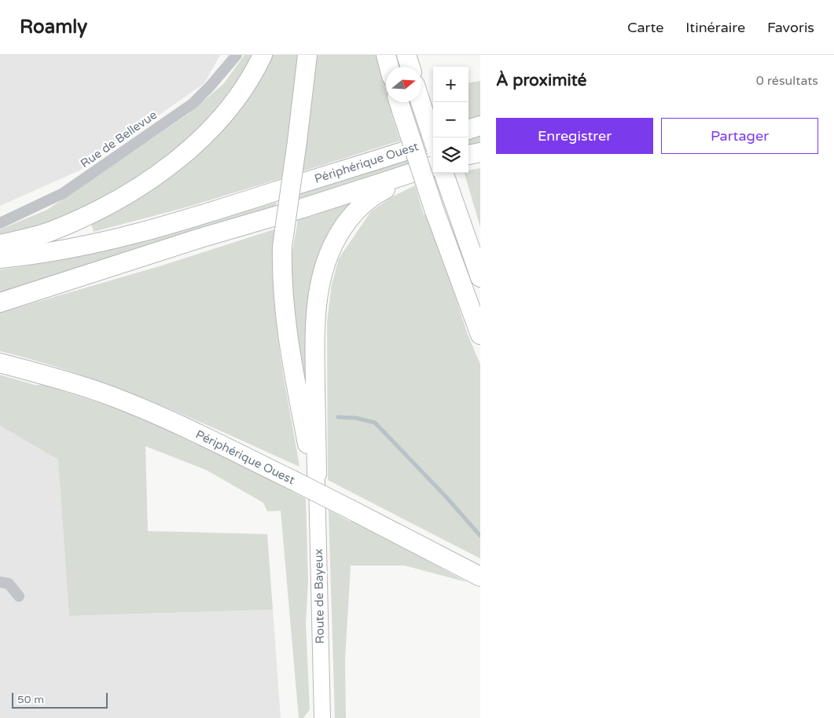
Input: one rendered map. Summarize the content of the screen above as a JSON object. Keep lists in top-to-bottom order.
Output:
{
  "streets": {
    "highway": ["Périphérique Ouest"],
    "main road": ["Route de Bayeux"],
    "street": ["Rue de Bellevue"]
  },
  "scale_bar": "50 m",
  "north": "right",
  "page": {
    "header": "Roamly",
    "nav": ["Carte", "Itinéraire", "Favoris"],
    "heading": ["À proximité", "0 résultats"],
    "map_buttons": ["+", "−"],
    "buttons": ["Enregistrer", "Partager"],
    "scale": "50 m"
  }
}
